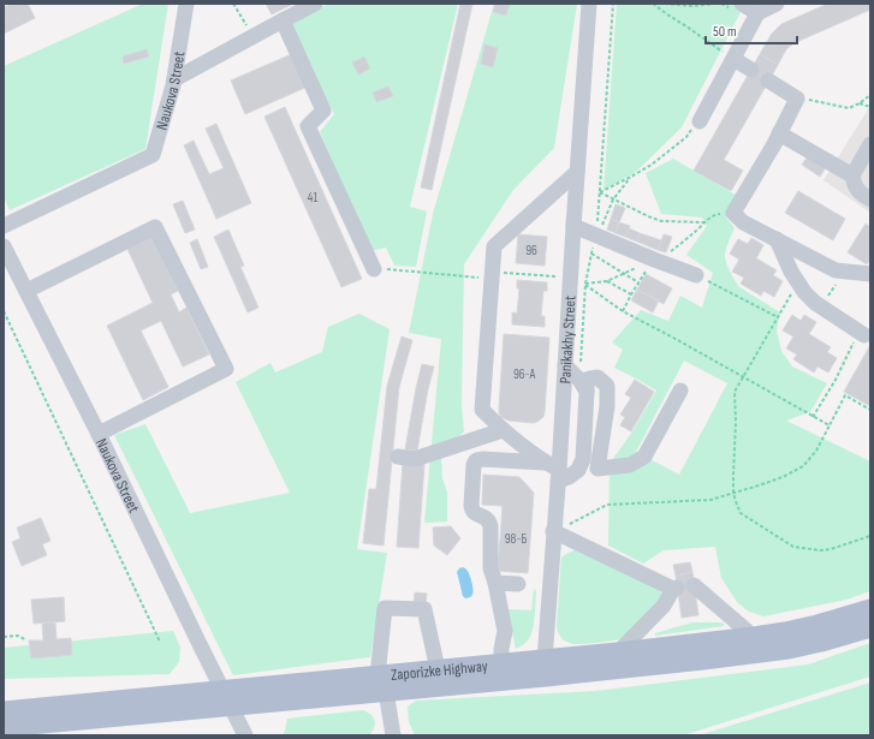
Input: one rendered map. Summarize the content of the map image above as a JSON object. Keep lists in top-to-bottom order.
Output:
{
  "streets": {
    "main road": ["Zaporizke Highway"],
    "street": ["Naukova Street", "Panikakhy Street"]
  },
  "crossings": [
    ["Naukova Street", "Zaporizke Highway"],
    ["Panikakhy Street", "Zaporizke Highway"]
  ],
  "house_numbers": [
    "41",
    "96",
    "96-А",
    "98-Б"
  ],
  "scale_bar": "50 m"
}
